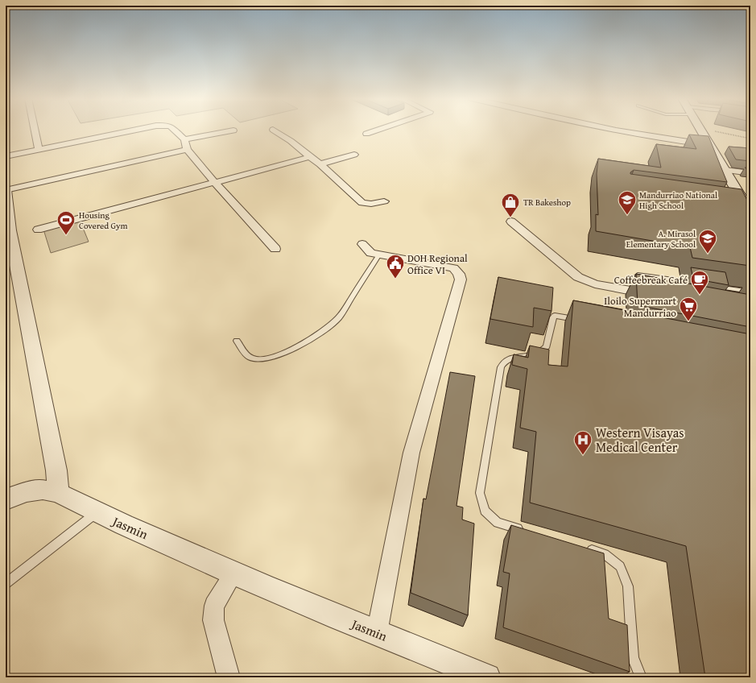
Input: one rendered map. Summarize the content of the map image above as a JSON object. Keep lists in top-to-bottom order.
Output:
{
  "streets": {
    "street": ["Jasmin"]
  },
  "places": {
    "school or university": ["Mandurriao National High School", "A. Mirasol Elementary School"],
    "shop": ["TR Bakeshop"],
    "sports": ["Housing Covered Gym"],
    "public building": ["DOH Regional Office VI"],
    "cafe": ["Coffeebreak Café"],
    "supermarket": ["Iloilo Supermart Mandurriao"],
    "hospital": ["Western Visayas Medical Center"]
  }
}
